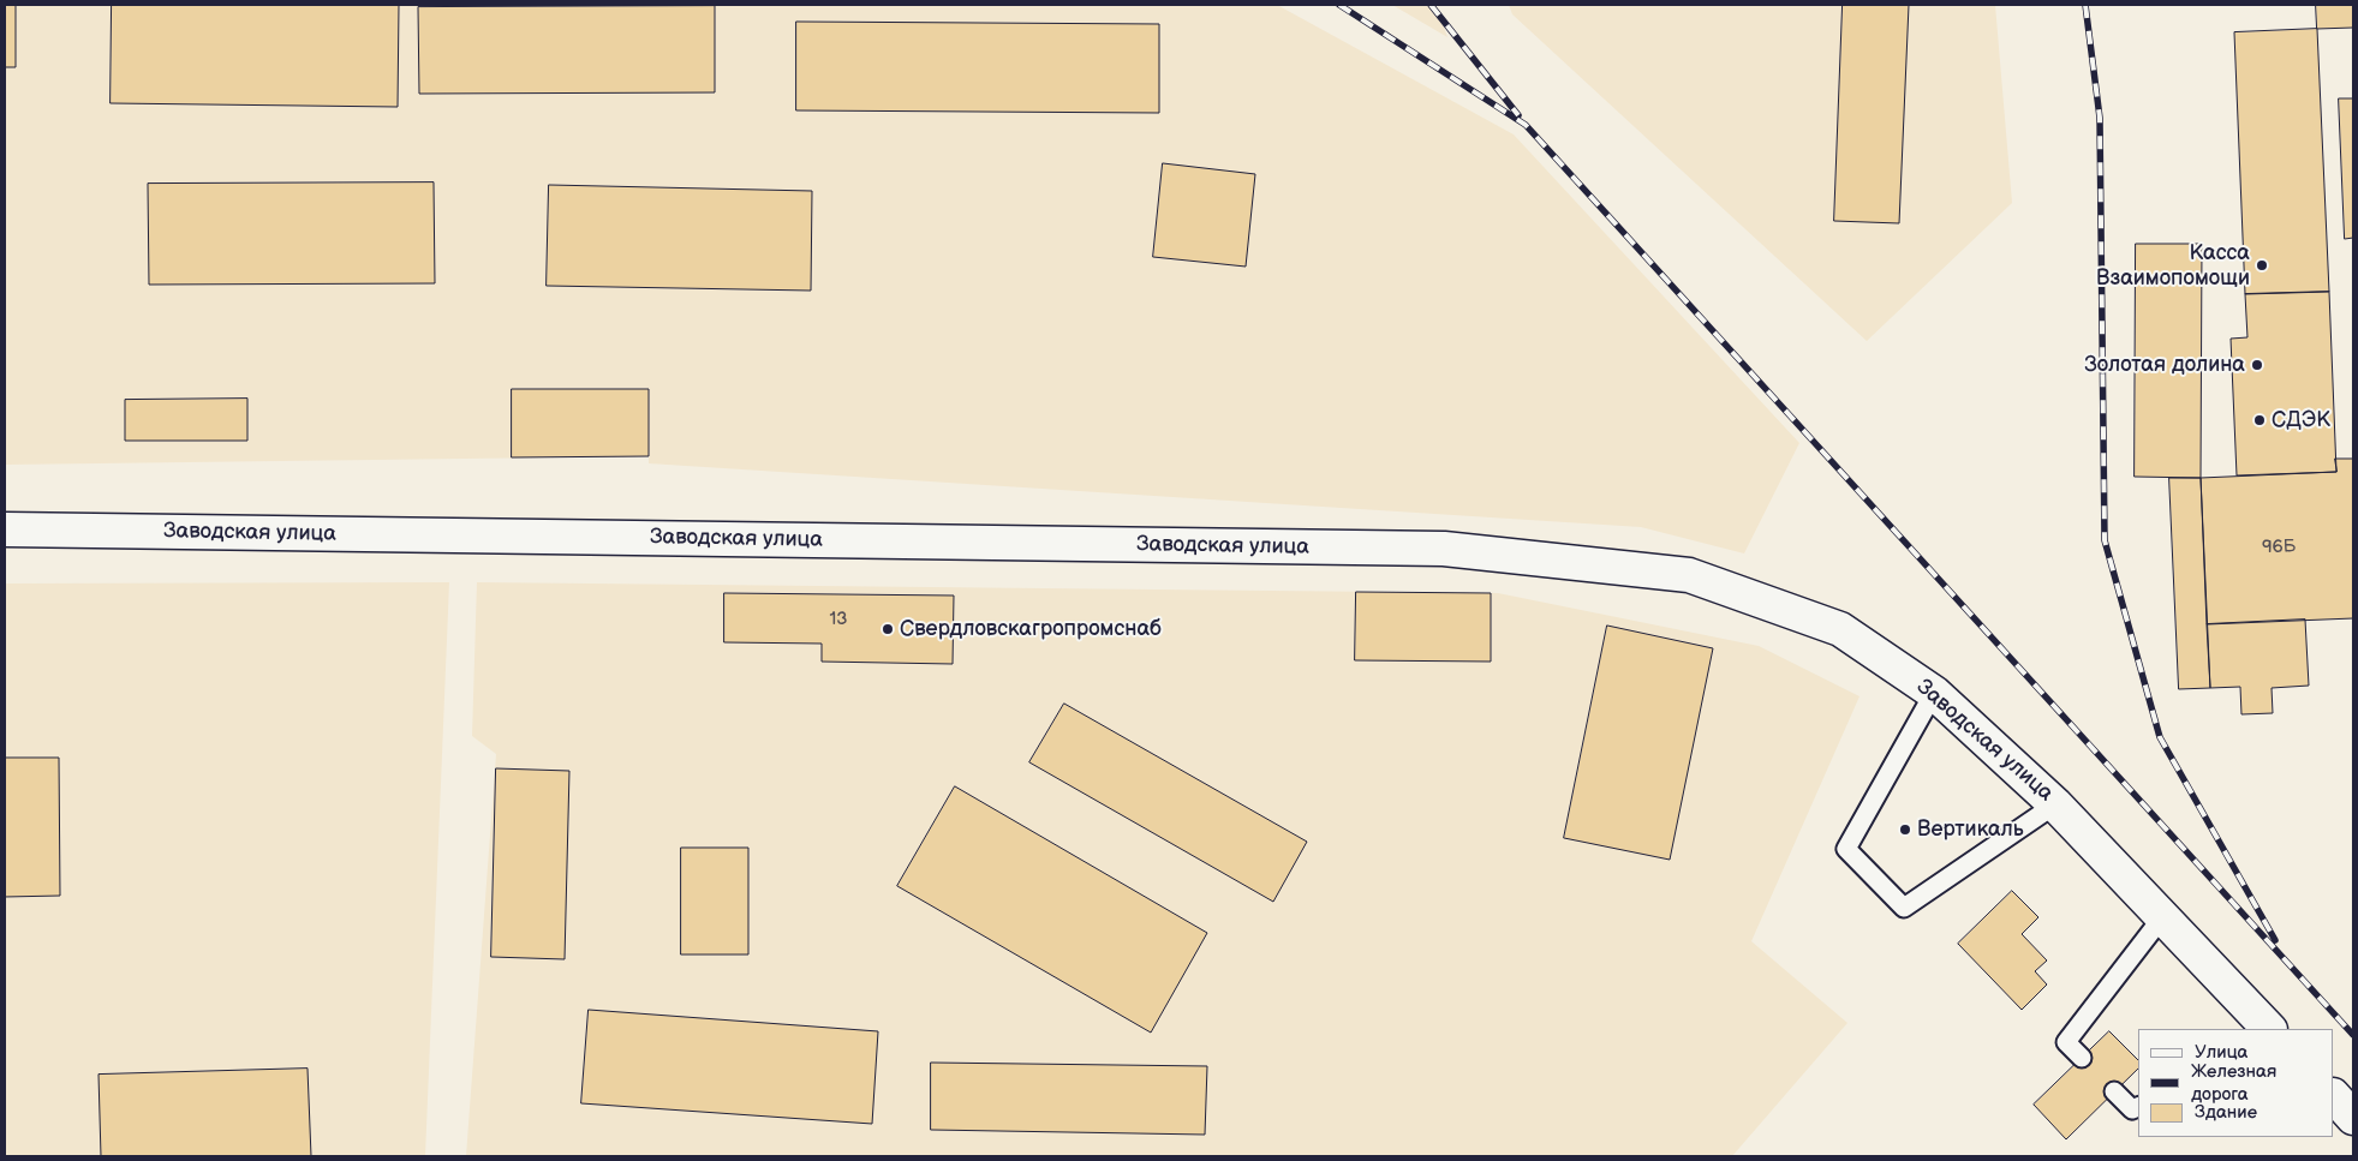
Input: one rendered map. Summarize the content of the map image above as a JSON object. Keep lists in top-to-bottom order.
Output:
{
  "streets": {
    "street": ["Заводская улица"]
  },
  "places": [
    "Касса Взаимопомощи",
    "Золотая долина",
    "СДЭК",
    "Свердловскагропромснаб",
    "Вертикаль"
  ],
  "house_numbers": ["96Б", "13"],
  "legend": ["Улица", "Железная дорога", "Здание"]
}
